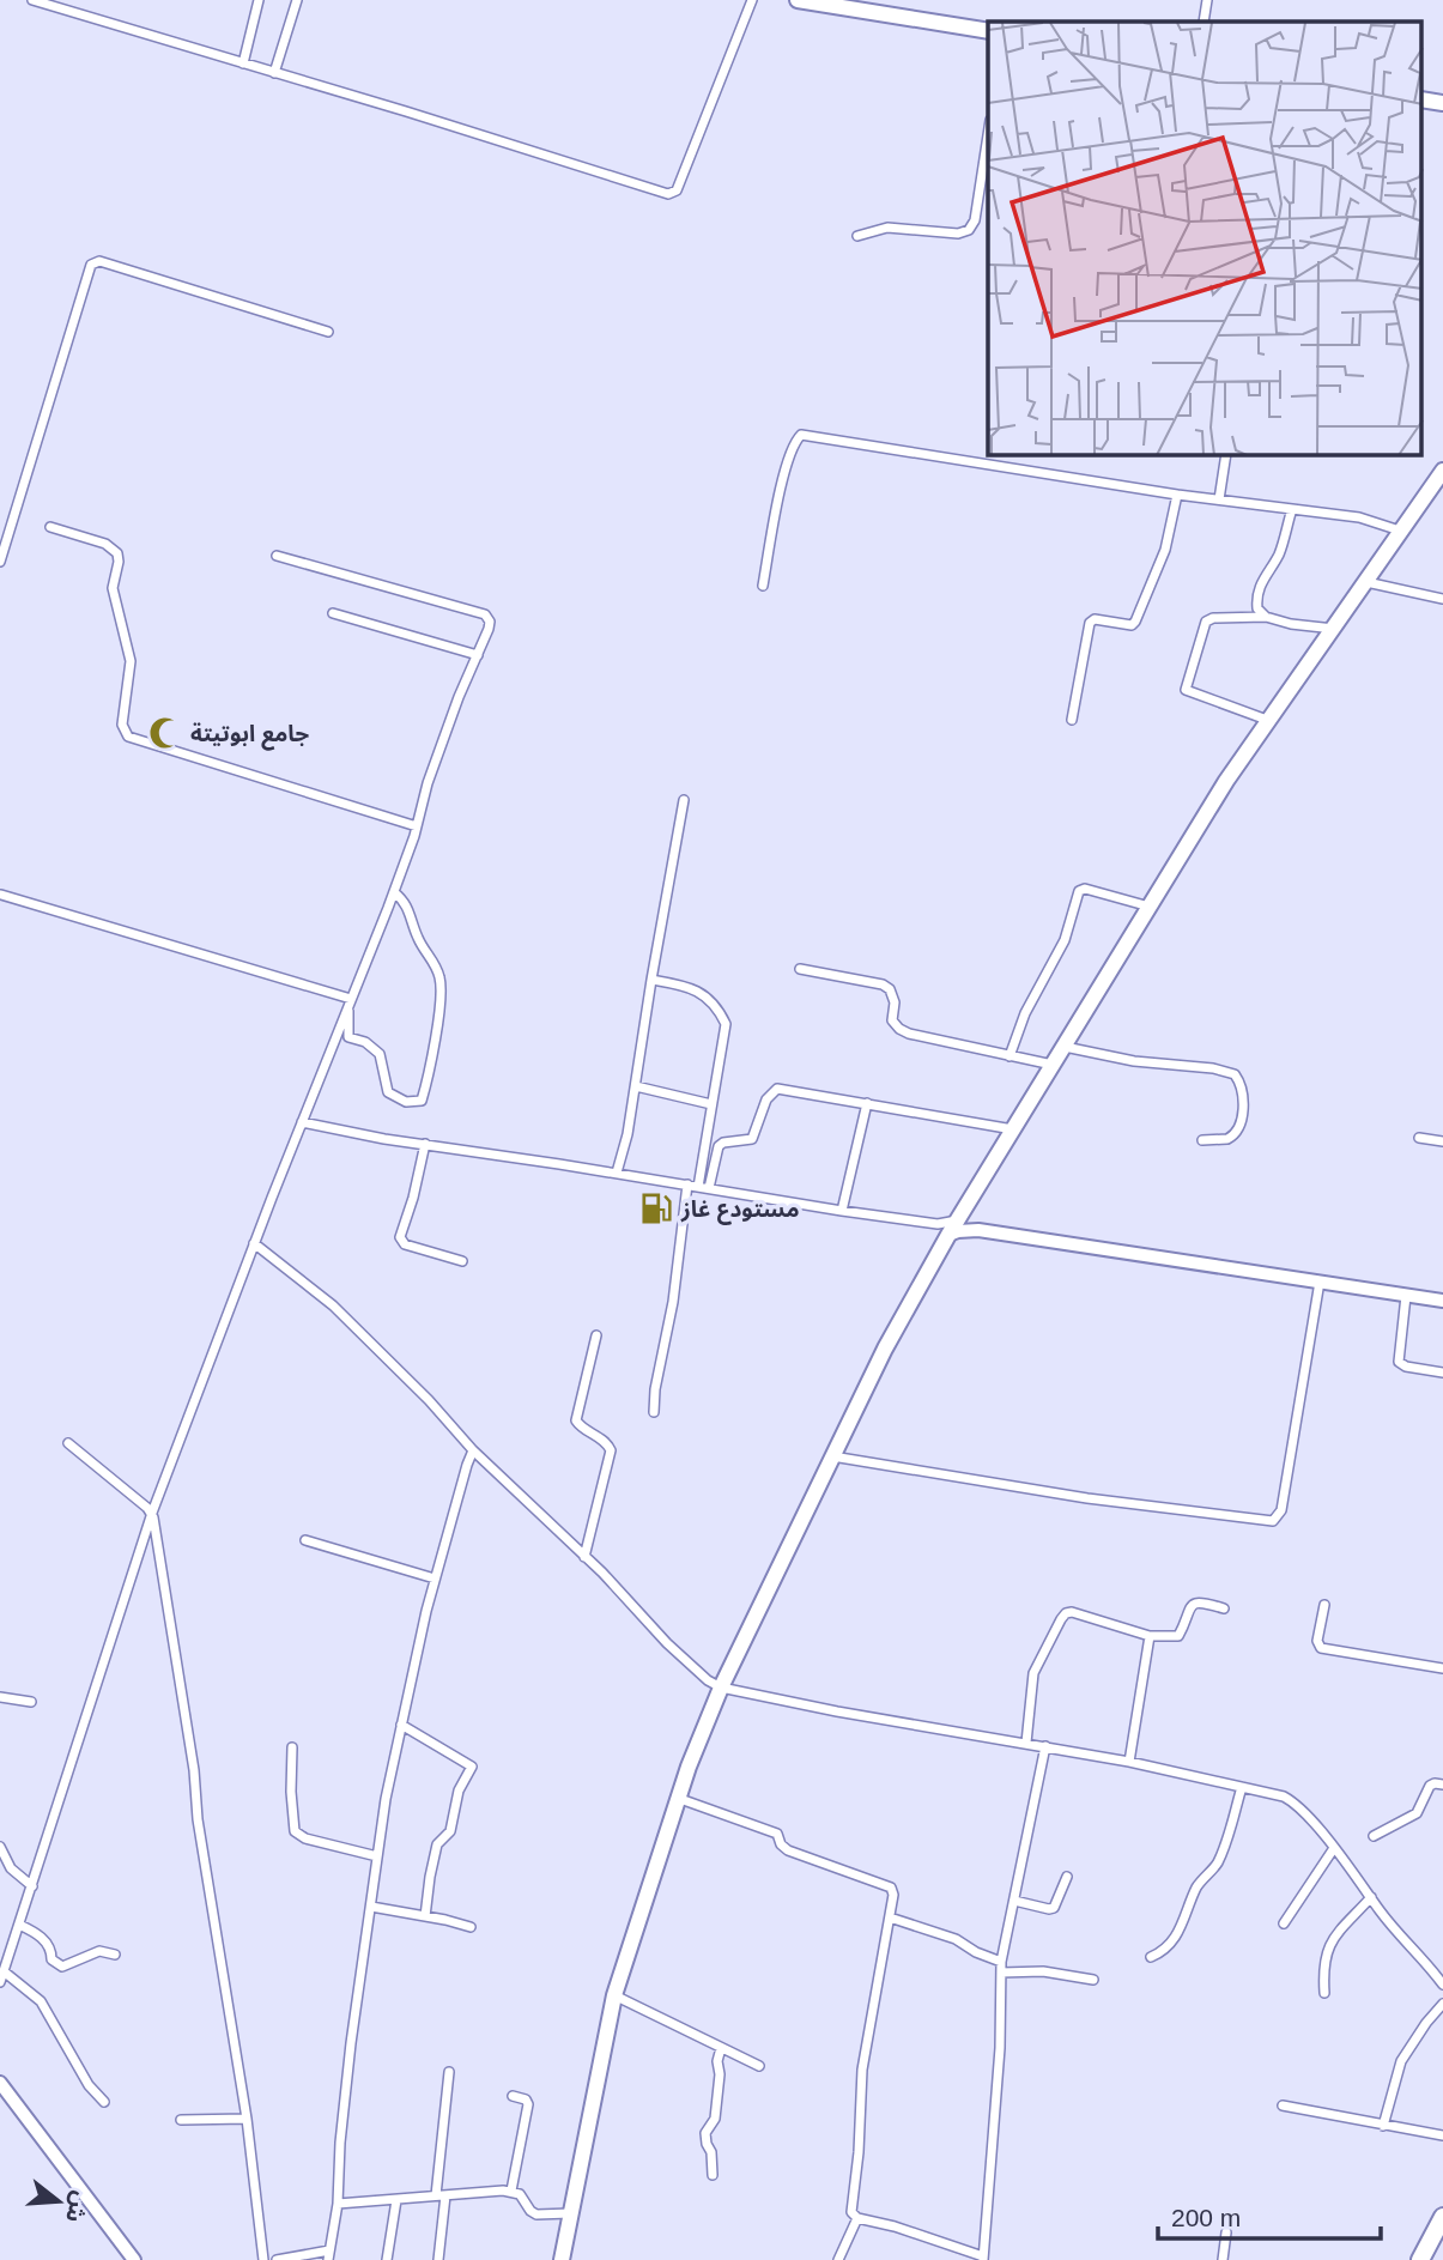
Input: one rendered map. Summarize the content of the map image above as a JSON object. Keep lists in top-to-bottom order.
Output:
{
  "places": {
    "mosque": ["جامع ابوتيتة"],
    "fuel station": ["مستودع غاز"]
  },
  "scale_bar": "200 m",
  "north": "right"
}
